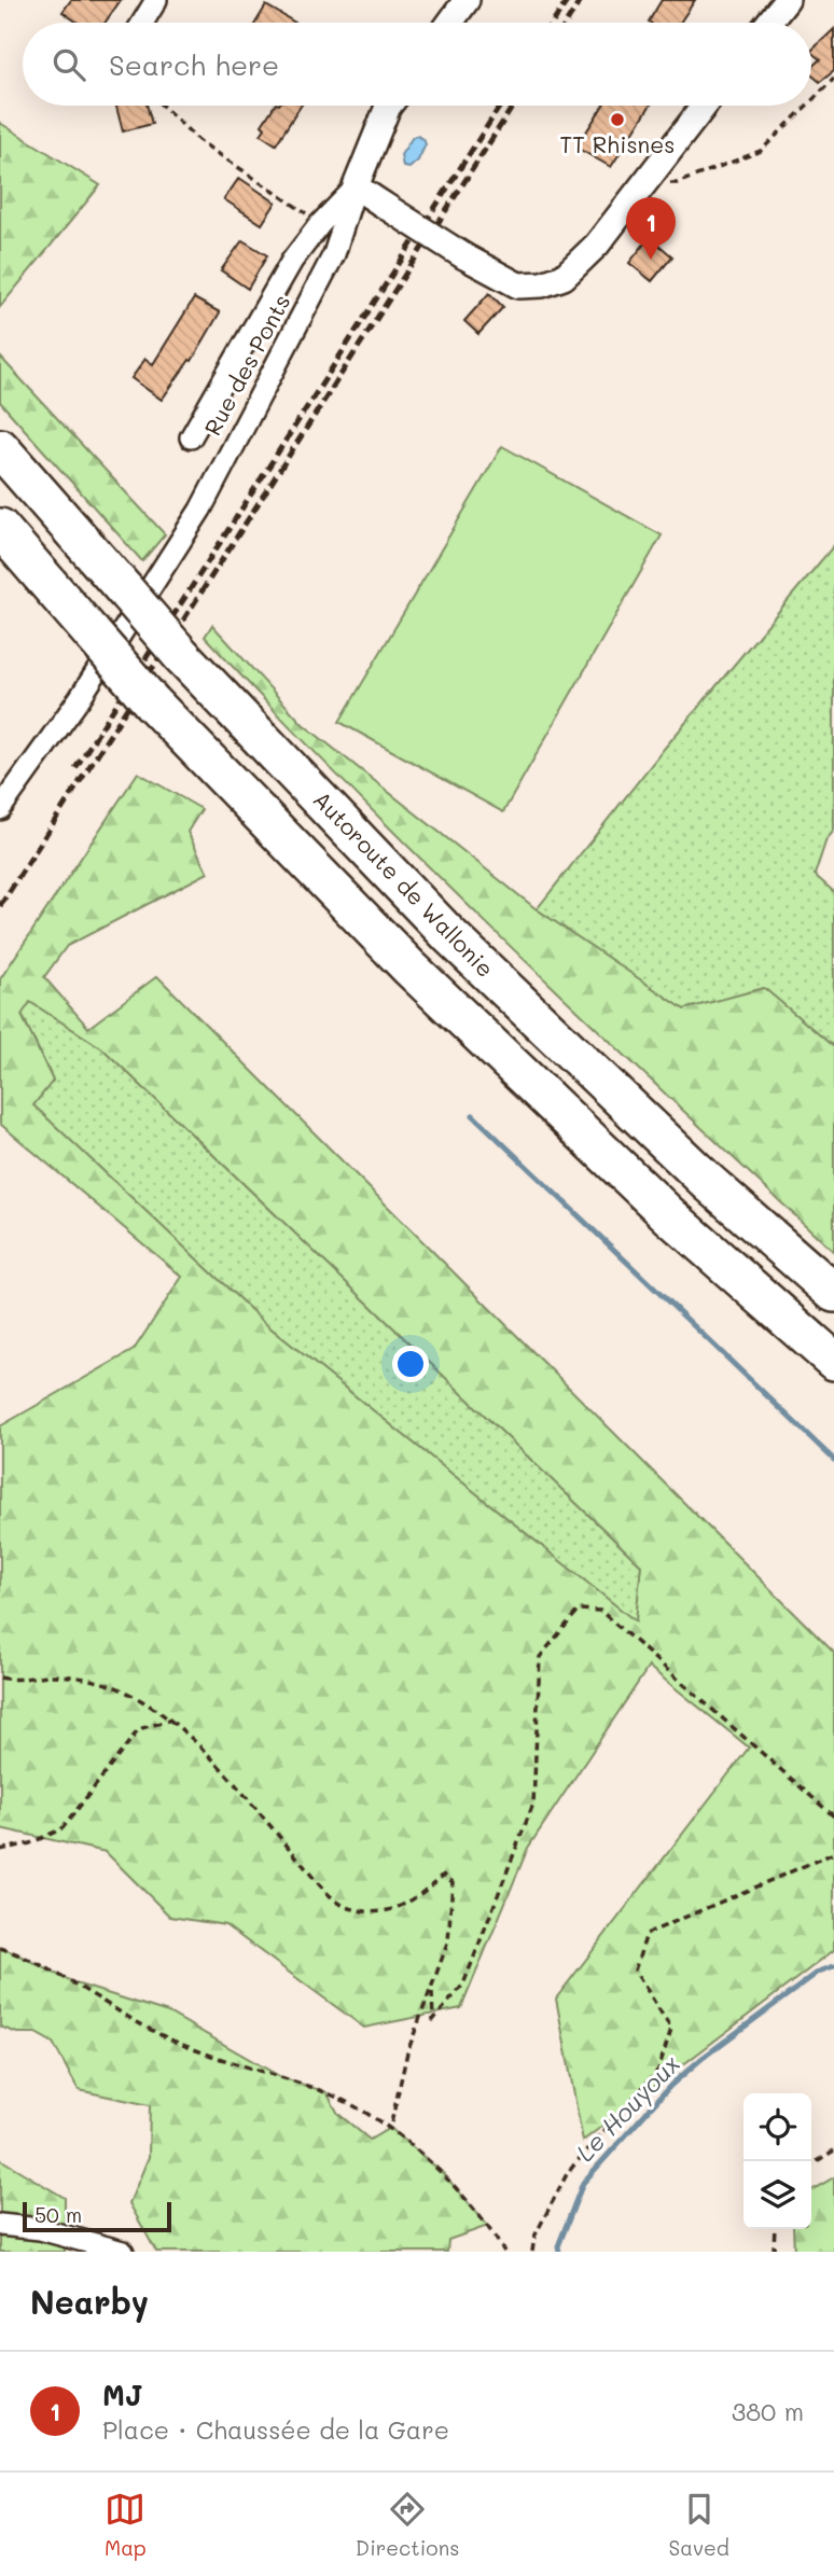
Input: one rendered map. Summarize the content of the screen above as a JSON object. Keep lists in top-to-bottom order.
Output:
{
  "streets": {
    "highway": ["Autoroute de Wallonie"],
    "street": ["Rue des Ponts"]
  },
  "water": ["Le Houyoux"],
  "places": ["TT Rhisnes"],
  "scale_bar": "50 m",
  "page": {
    "search": "Search here",
    "pins": "1",
    "scale": "50 m",
    "heading": "Nearby",
    "list": [
      {
        "mark": "1",
        "name": "MJ",
        "note": "Place · Chaussée de la Gare",
        "value": "380 m"
      }
    ],
    "nav": ["Map", "Directions", "Saved"]
  }
}
